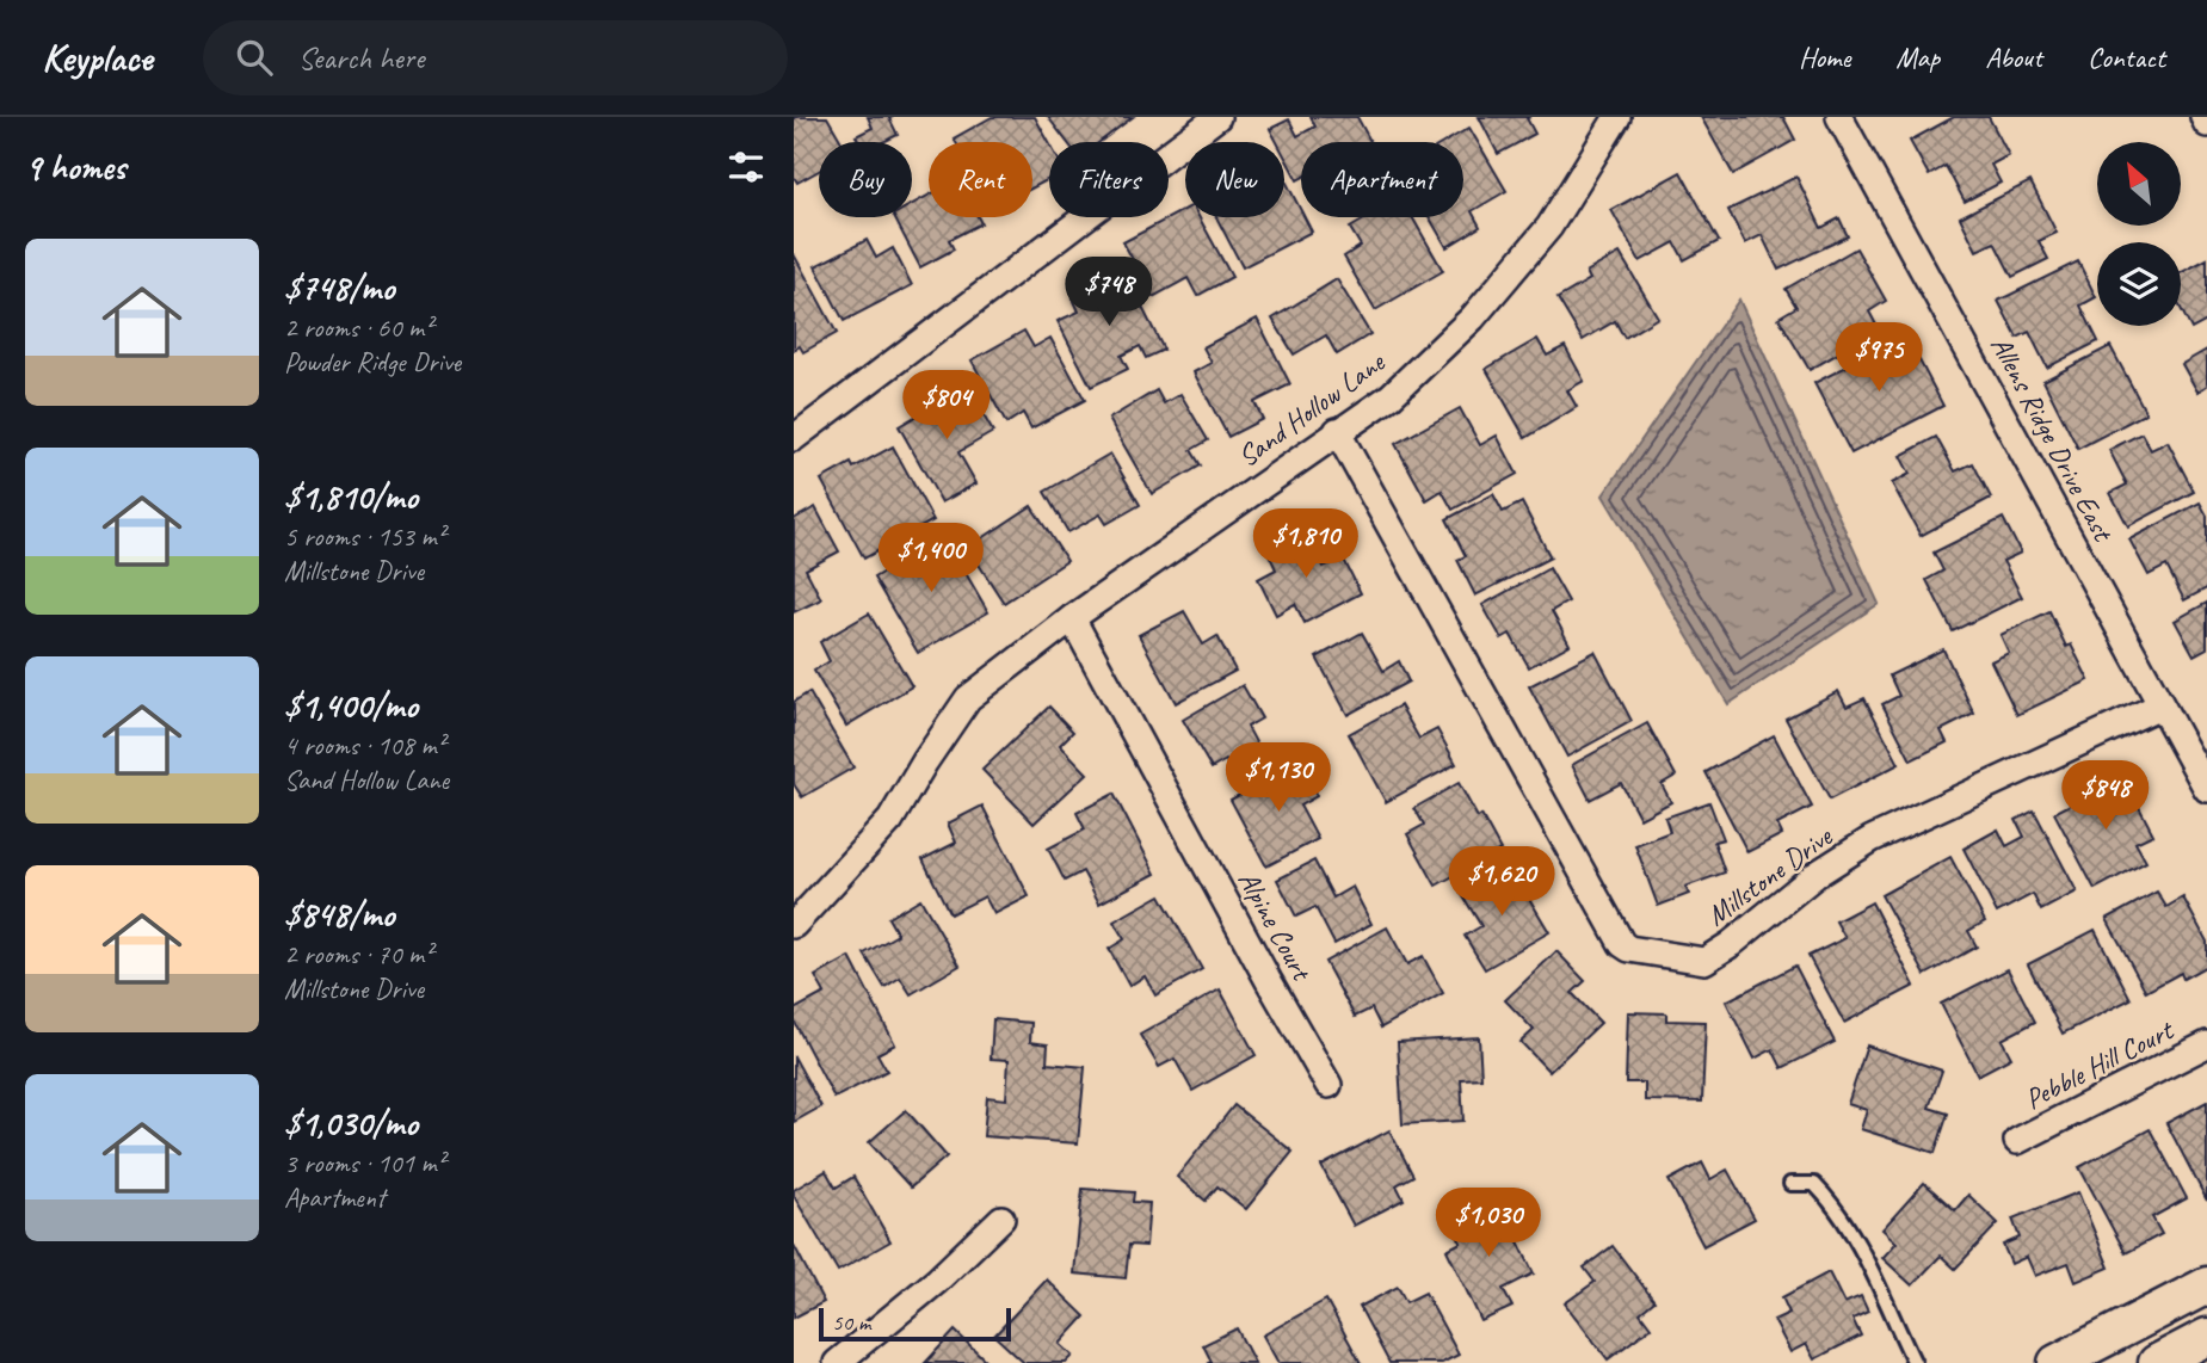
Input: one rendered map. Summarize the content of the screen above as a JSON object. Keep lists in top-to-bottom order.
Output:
{
  "streets": {
    "street": [
      "Sand Hollow Lane",
      "Allens Ridge Drive East",
      "Millstone Drive",
      "Alpine Court",
      "Pebble Hill Court"
    ]
  },
  "crossings": [
    ["Sand Hollow Lane", "Millstone Drive"],
    ["Sand Hollow Lane", "Alpine Court"],
    ["Allens Ridge Drive East", "Millstone Drive"]
  ],
  "scale_bar": "50 m",
  "north": "top left",
  "page": {
    "header": "Keyplace",
    "search": "Search here",
    "nav": [
      "Home",
      "Map",
      "About",
      "Contact"
    ],
    "heading": "9 homes",
    "chip": [
      "Buy",
      "Rent",
      "Filters",
      "New",
      "Apartment"
    ],
    "list": [
      {
        "name": "$748/mo",
        "note": "2 rooms · 60 m² · Powder Ridge Drive"
      },
      {
        "name": "$1,810/mo",
        "note": "5 rooms · 153 m² · Millstone Drive"
      },
      {
        "name": "$1,400/mo",
        "note": "4 rooms · 108 m² · Sand Hollow Lane"
      },
      {
        "name": "$848/mo",
        "note": "2 rooms · 70 m² · Millstone Drive"
      },
      {
        "name": "$1,030/mo",
        "note": "3 rooms · 101 m² · Apartment"
      }
    ],
    "price": [
      "$748",
      "$975",
      "$804",
      "$1,810",
      "$1,400",
      "$1,130",
      "$848",
      "$1,620",
      "$1,030"
    ],
    "scale": "50 m"
  }
}
